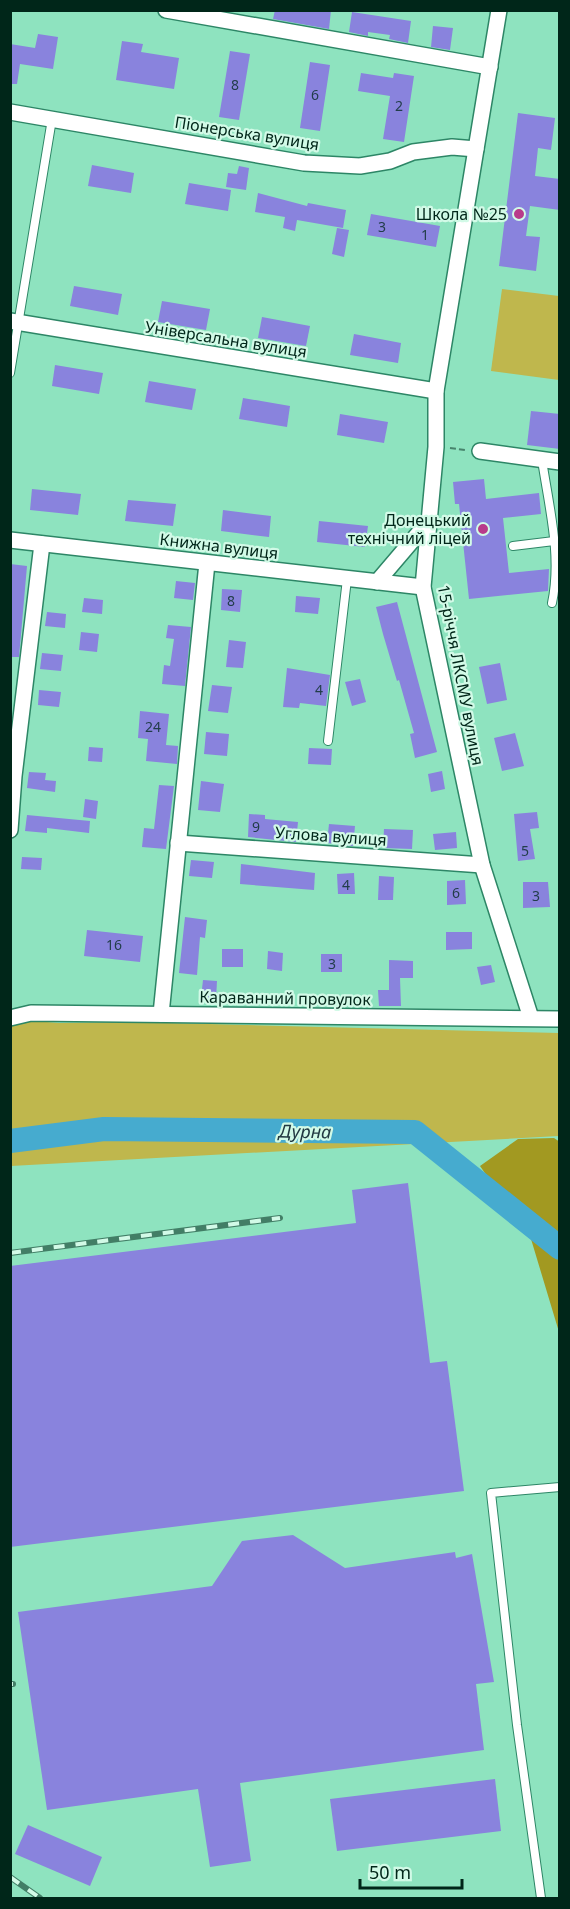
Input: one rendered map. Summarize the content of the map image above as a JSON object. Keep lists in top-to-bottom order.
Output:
{
  "streets": {
    "street": [
      "Піонерська вулиця",
      "Універсальна вулиця",
      "Книжна вулиця",
      "15-річчя ЛКСМУ вулиця",
      "Углова вулиця",
      "Караванний провулок"
    ]
  },
  "crossings": [
    ["Піонерська вулиця", "15-річчя ЛКСМУ вулиця"],
    ["Універсальна вулиця", "15-річчя ЛКСМУ вулиця"],
    ["Книжна вулиця", "15-річчя ЛКСМУ вулиця"],
    ["15-річчя ЛКСМУ вулиця", "Углова вулиця"],
    ["15-річчя ЛКСМУ вулиця", "Караванний провулок"]
  ],
  "water": ["Дурна"],
  "places": ["Школа №25", "Донецький технічний ліцей"],
  "house_numbers": [
    "8",
    "6",
    "2",
    "3",
    "1",
    "8",
    "4",
    "24",
    "9",
    "5",
    "4",
    "6",
    "3",
    "16",
    "3"
  ],
  "scale_bar": "50 m"
}
